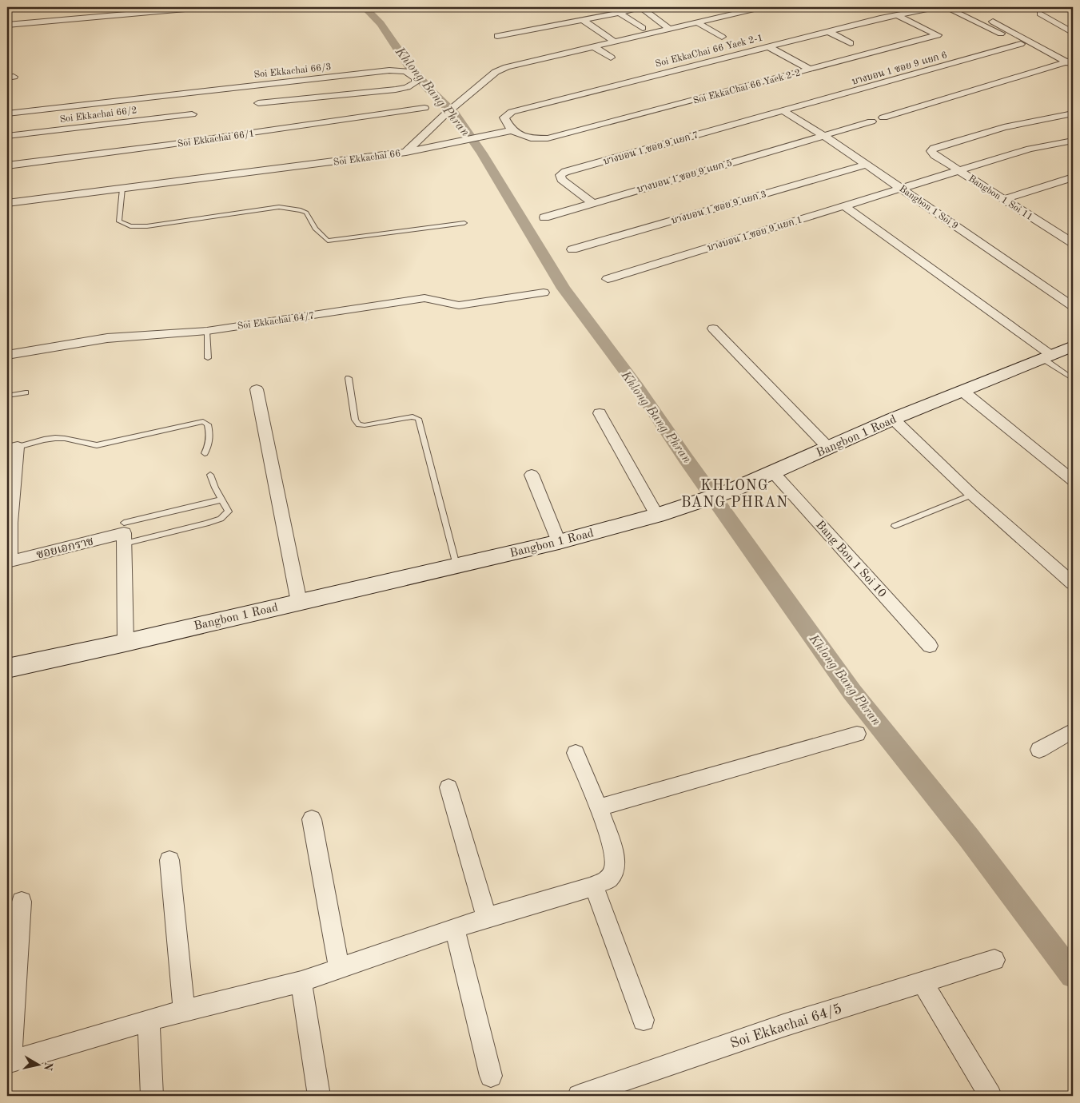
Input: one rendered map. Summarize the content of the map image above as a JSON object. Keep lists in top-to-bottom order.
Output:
{
  "streets": {
    "main road": ["Bangbon 1 Road"],
    "street": [
      "Soi EkkaChai 66 Yaek 2-1",
      "บางบอน 1 ซอย 9 แยก 6",
      "Soi Ekkachai 66/3",
      "Soi EkkaChai 66 Yaek 2-2",
      "Soi Ekkachai 66/2",
      "Soi Ekkachai 66/1",
      "บางบอน 1 ซอย 9 แยก 7",
      "Soi Ekkachai 66",
      "บางบอน 1 ซอย 9 แยก 5",
      "Bangbon 1 Soi 11",
      "บางบอน 1 ซอย 9 แยก 3",
      "Bangbon 1 Soi 9",
      "บางบอน 1 ซอย 9 แยก 1",
      "Soi Ekkachai 64/7",
      "ซอยเอกราช",
      "Bang Bon 1 Soi 10",
      "Soi Ekkachai 64/5"
    ]
  },
  "crossings": [
    ["Soi EkkaChai 66 Yaek 2-1", "Soi EkkaChai 66 Yaek 2-2"],
    ["บางบอน 1 ซอย 9 แยก 6", "บางบอน 1 ซอย 9 แยก 7"],
    ["บางบอน 1 ซอย 9 แยก 6", "Bangbon 1 Soi 9"],
    ["บางบอน 1 ซอย 9 แยก 7", "บางบอน 1 ซอย 9 แยก 5"],
    ["บางบอน 1 ซอย 9 แยก 7", "Bangbon 1 Soi 9"],
    ["บางบอน 1 ซอย 9 แยก 5", "Bangbon 1 Soi 9"],
    ["Bangbon 1 Soi 11", "บางบอน 1 ซอย 9 แยก 1"],
    ["บางบอน 1 ซอย 9 แยก 3", "Bangbon 1 Soi 9"],
    ["Bangbon 1 Soi 9", "บางบอน 1 ซอย 9 แยก 1"],
    ["Bangbon 1 Road", "Bang Bon 1 Soi 10"]
  ],
  "districts": ["KHLONG BANG PHRAN"],
  "water": ["Khlong Bang Phran"],
  "north": "right"
}
